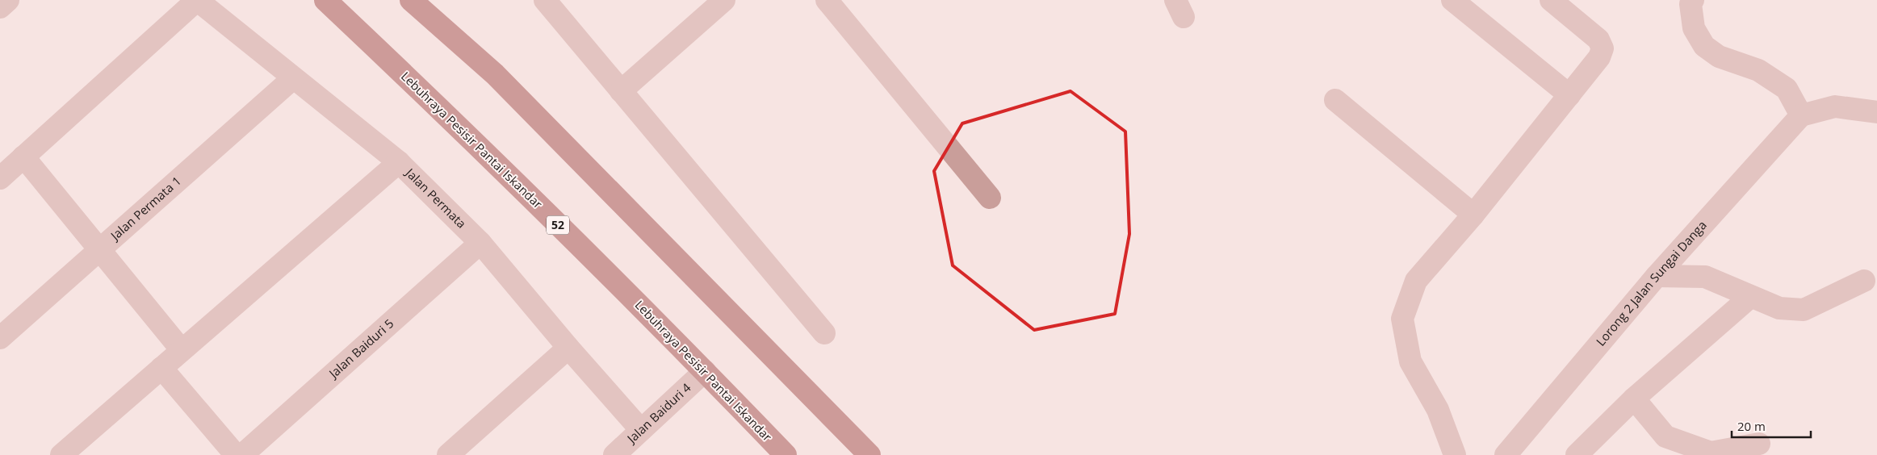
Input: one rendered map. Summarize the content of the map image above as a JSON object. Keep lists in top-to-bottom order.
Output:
{
  "streets": {
    "highway": ["Lebuhraya Pesisir Pantai Iskandar", "52"],
    "street": [
      "Jalan Permata",
      "Jalan Permata 1",
      "Lorong 2 Jalan Sungai Danga",
      "Jalan Baiduri 5",
      "Jalan Baiduri 4"
    ]
  },
  "crossings": [
    ["Lebuhraya Pesisir Pantai Iskandar", "Jalan Baiduri 4"],
    ["Jalan Permata", "Jalan Permata 1"],
    ["Jalan Permata", "Jalan Baiduri 5"],
    ["Jalan Permata", "Jalan Baiduri 4"]
  ],
  "scale_bar": "20 m"
}
